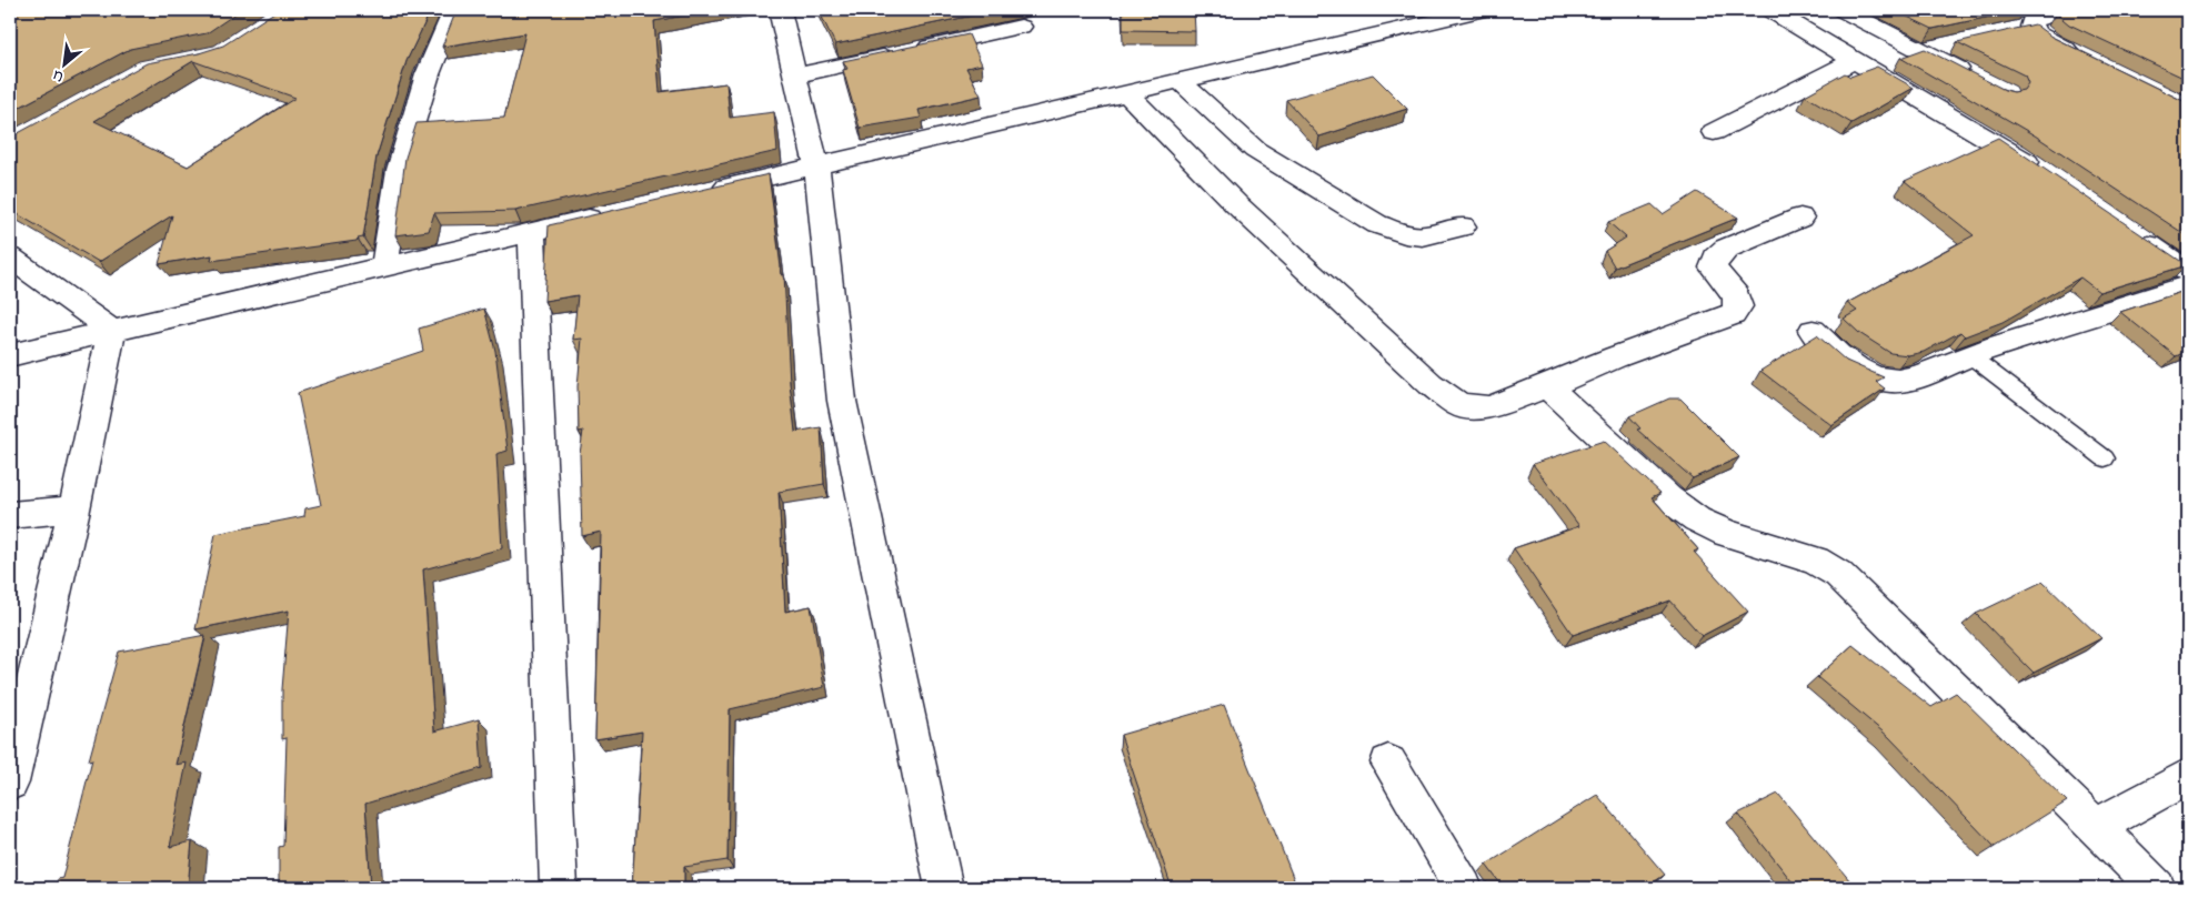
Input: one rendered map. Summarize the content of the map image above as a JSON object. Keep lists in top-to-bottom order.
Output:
{
  "north": "bottom left"
}
